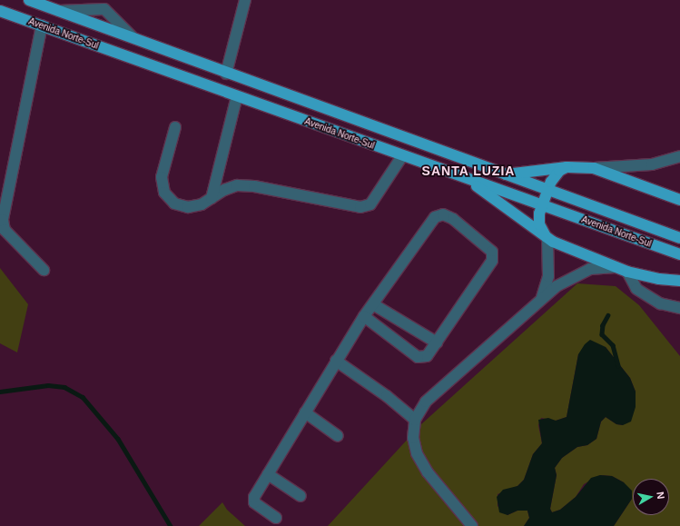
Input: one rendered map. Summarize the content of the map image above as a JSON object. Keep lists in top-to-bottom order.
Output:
{
  "streets": {
    "main road": ["Avenida Norte-Sul"]
  },
  "districts": ["SANTA LUZIA"],
  "north": "right"
}
